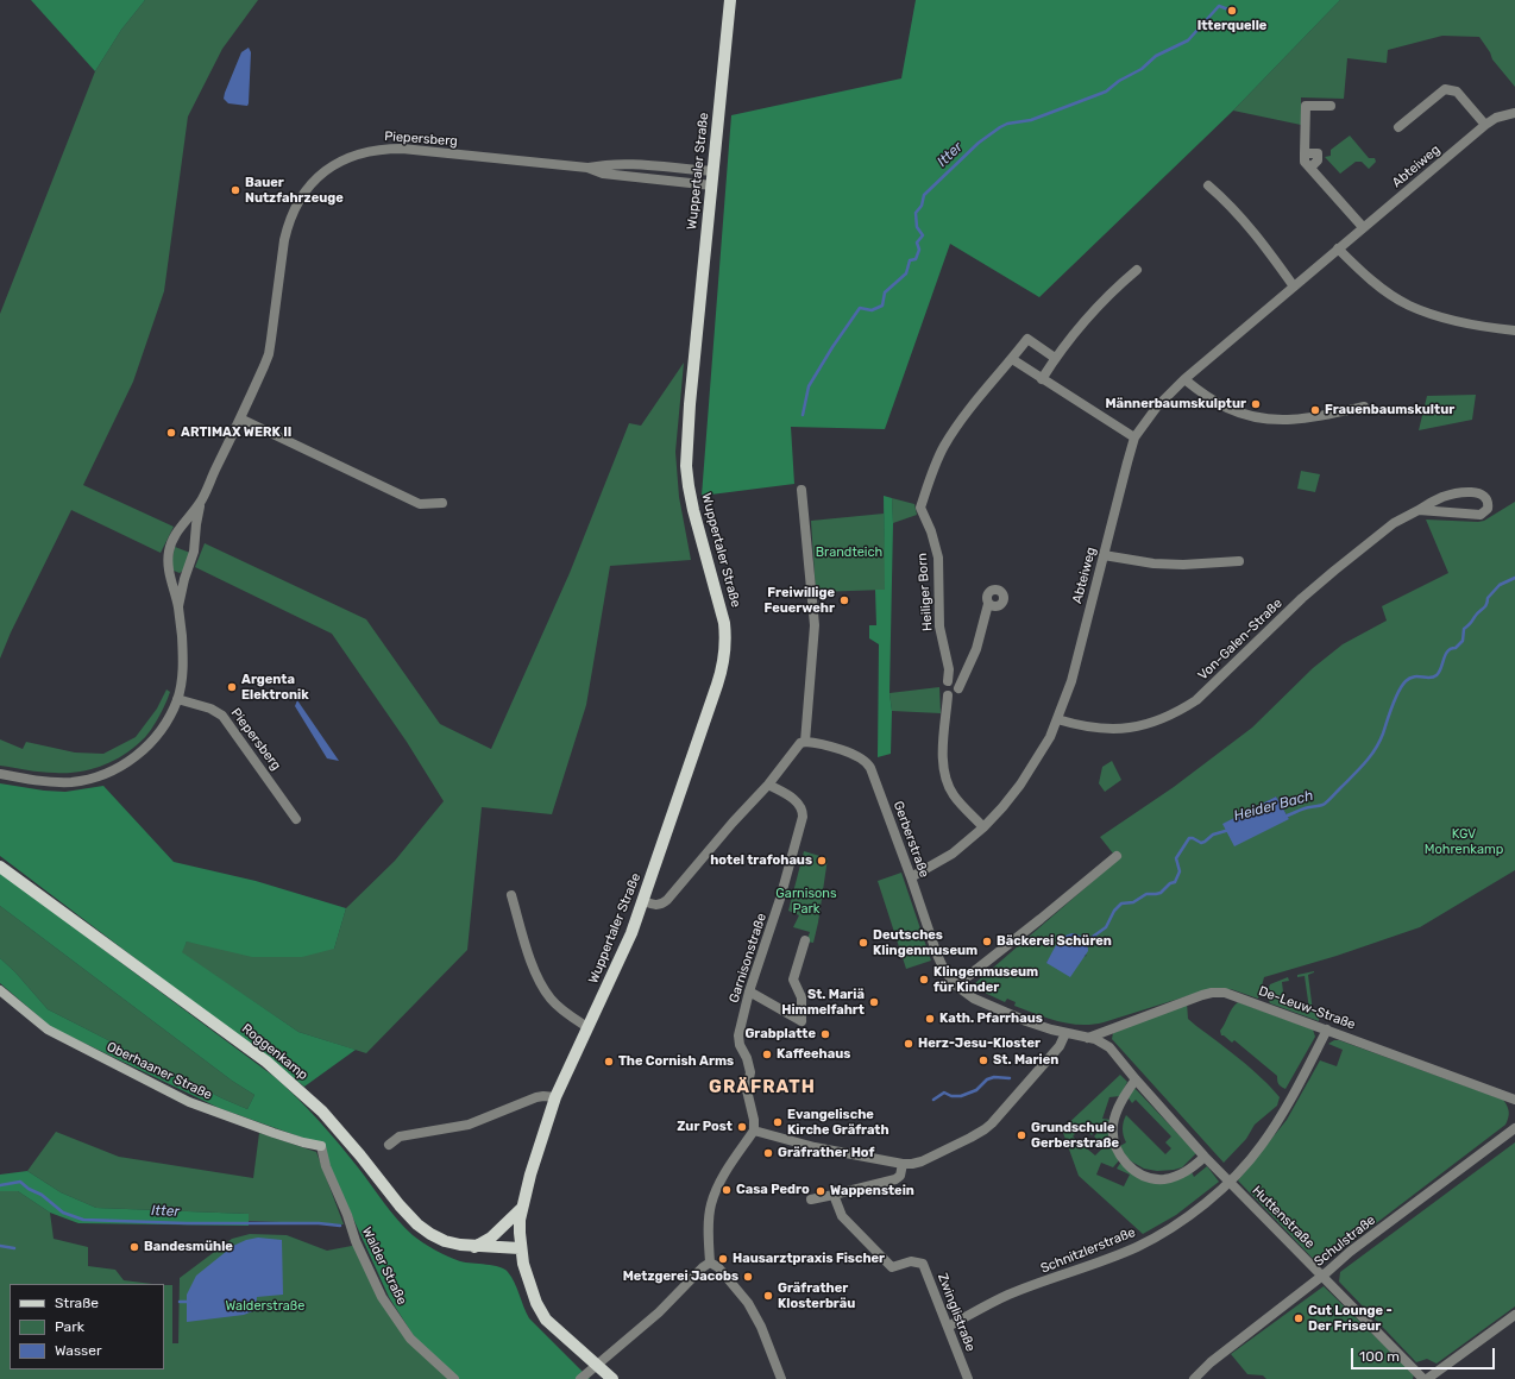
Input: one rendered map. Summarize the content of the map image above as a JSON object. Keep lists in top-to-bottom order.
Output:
{
  "streets": {
    "main road": ["Wuppertaler Straße", "Roggenkamp"],
    "street": [
      "Piepersberg",
      "Abteiweg",
      "Heiliger Born",
      "Von-Galen-Straße",
      "Gerberstraße",
      "Garnisonstraße",
      "De-Leuw-Straße",
      "Oberhaaner Straße",
      "Huttenstraße",
      "Schulstraße",
      "Schnitzlerstraße",
      "Walder Straße",
      "Zwinglistraße"
    ]
  },
  "crossings": [
    ["Piepersberg", "Wuppertaler Straße"],
    ["Abteiweg", "Heiliger Born"],
    ["Abteiweg", "Von-Galen-Straße"],
    ["Abteiweg", "Gerberstraße"],
    ["Wuppertaler Straße", "Roggenkamp"],
    ["Gerberstraße", "Huttenstraße"],
    ["De-Leuw-Straße", "Huttenstraße"],
    ["De-Leuw-Straße", "Schnitzlerstraße"],
    ["Oberhaaner Straße", "Walder Straße"],
    ["Huttenstraße", "Schulstraße"],
    ["Huttenstraße", "Schnitzlerstraße"],
    ["Schnitzlerstraße", "Zwinglistraße"]
  ],
  "districts": ["GRÄFRATH"],
  "water": ["Itter", "Heider Bach"],
  "parks": [
    "Brandteich",
    "KGV Mohrenkamp",
    "Garnisons Park",
    "Walderstraße"
  ],
  "places": [
    "Itterquelle",
    "Bauer Nutzfahrzeuge",
    "Männerbaumskulptur",
    "Frauenbaumskultur",
    "ARTIMAX WERK II",
    "Freiwillige Feuerwehr",
    "Argenta Elektronik",
    "hotel trafohaus",
    "Bäckerei Schüren",
    "Deutsches Klingenmuseum",
    "Klingenmuseum für Kinder",
    "St. Mariä Himmelfahrt",
    "Kath. Pfarrhaus",
    "Grabplatte",
    "Herz-Jesu-Kloster",
    "Kaffeehaus",
    "St. Marien",
    "The Cornish Arms",
    "Evangelische Kirche Gräfrath",
    "Zur Post",
    "Grundschule Gerberstraße",
    "Gräfrather Hof",
    "Casa Pedro",
    "Wappenstein",
    "Bandesmühle",
    "Hausarztpraxis Fischer",
    "Metzgerei Jacobs",
    "Gräfrather Klosterbräu",
    "Cut Lounge - Der Friseur"
  ],
  "legend": ["Straße", "Park", "Wasser"],
  "scale_bar": "100 m"
}
